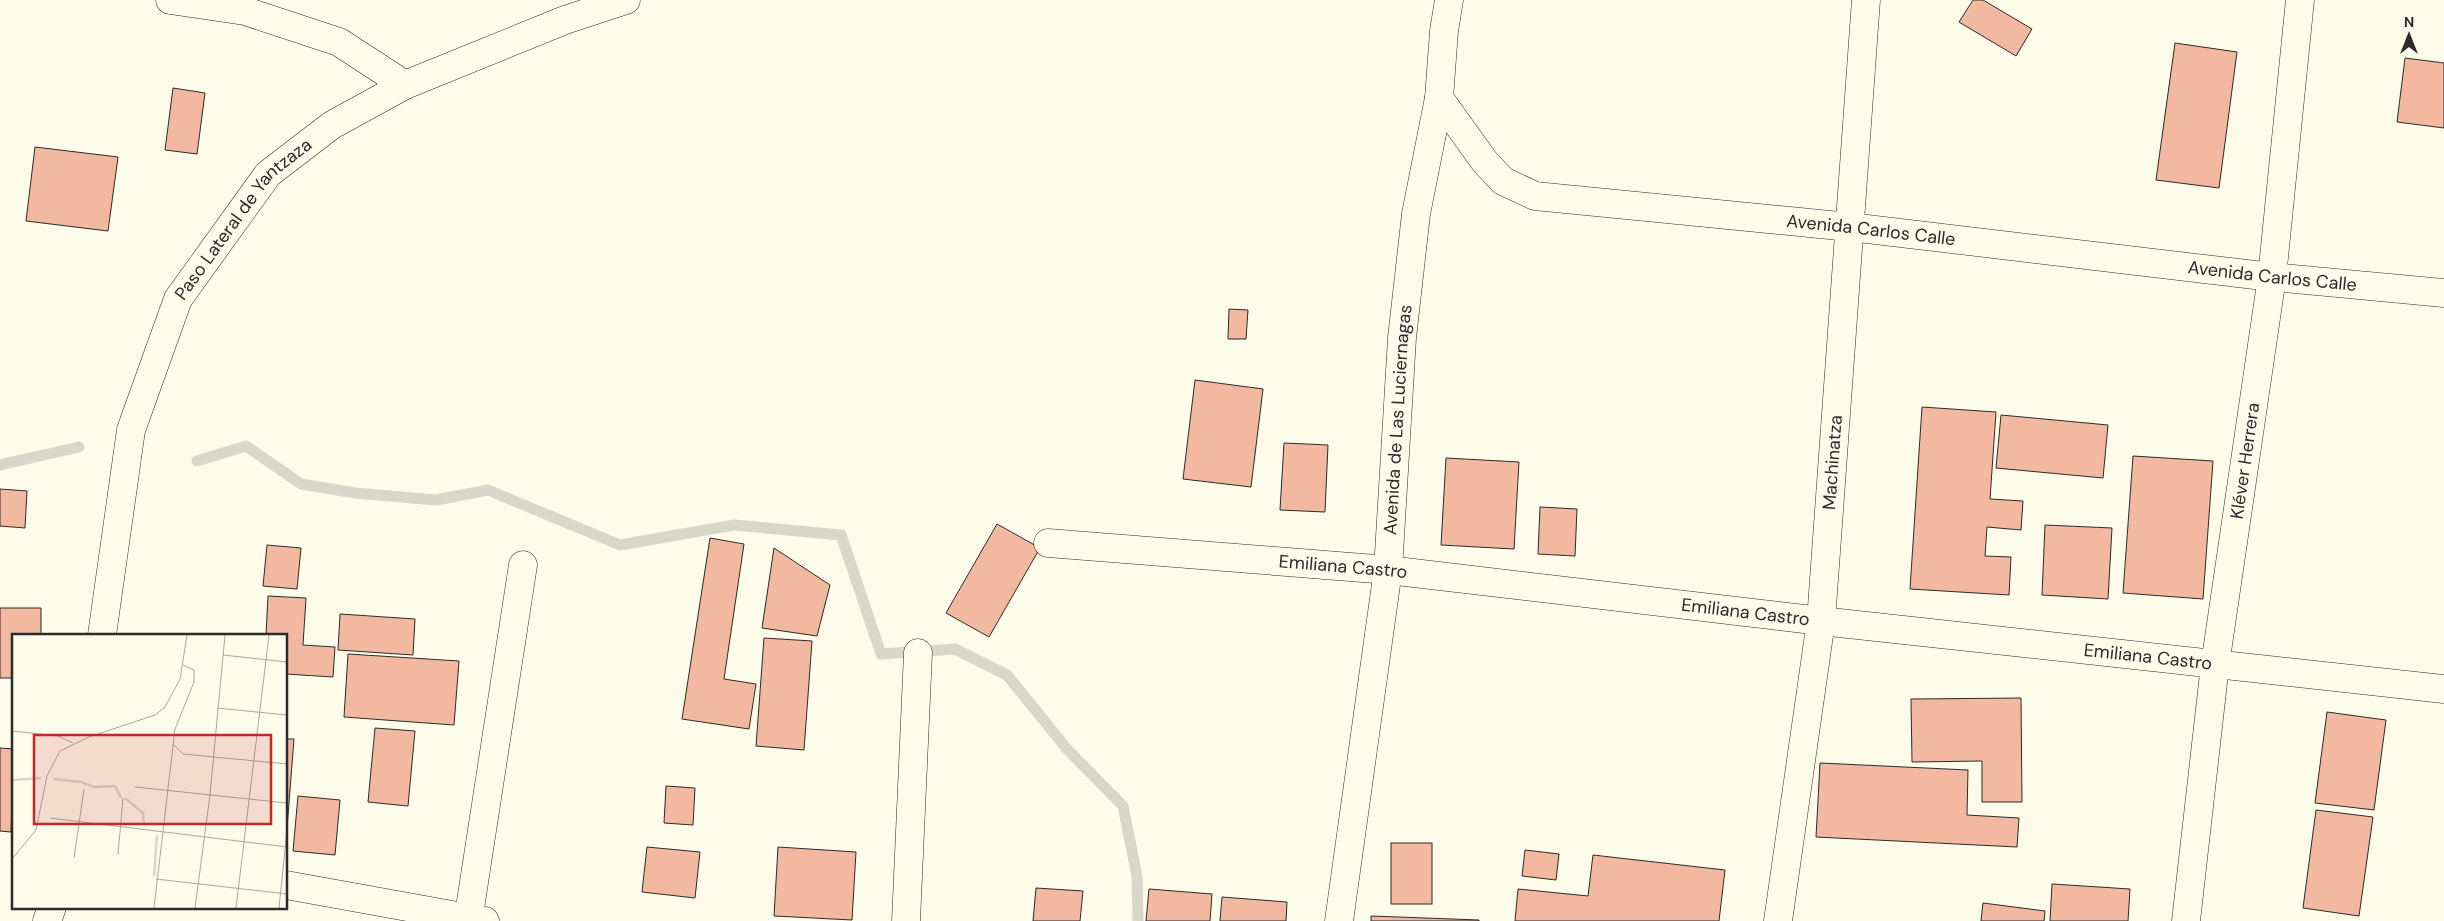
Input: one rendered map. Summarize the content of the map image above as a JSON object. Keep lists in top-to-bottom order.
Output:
{
  "streets": {
    "main road": [
      "Paso Lateral de Yantzaza",
      "Avenida Carlos Calle",
      "Avenida de Las Luciernagas",
      "Kléver Herrera",
      "Machinatza",
      "Emiliana Castro"
    ]
  },
  "crossings": [
    ["Avenida Carlos Calle", "Avenida de Las Luciernagas"],
    ["Avenida Carlos Calle", "Kléver Herrera"],
    ["Avenida Carlos Calle", "Machinatza"],
    ["Avenida de Las Luciernagas", "Emiliana Castro"],
    ["Kléver Herrera", "Emiliana Castro"],
    ["Machinatza", "Emiliana Castro"]
  ],
  "north": "top"
}
